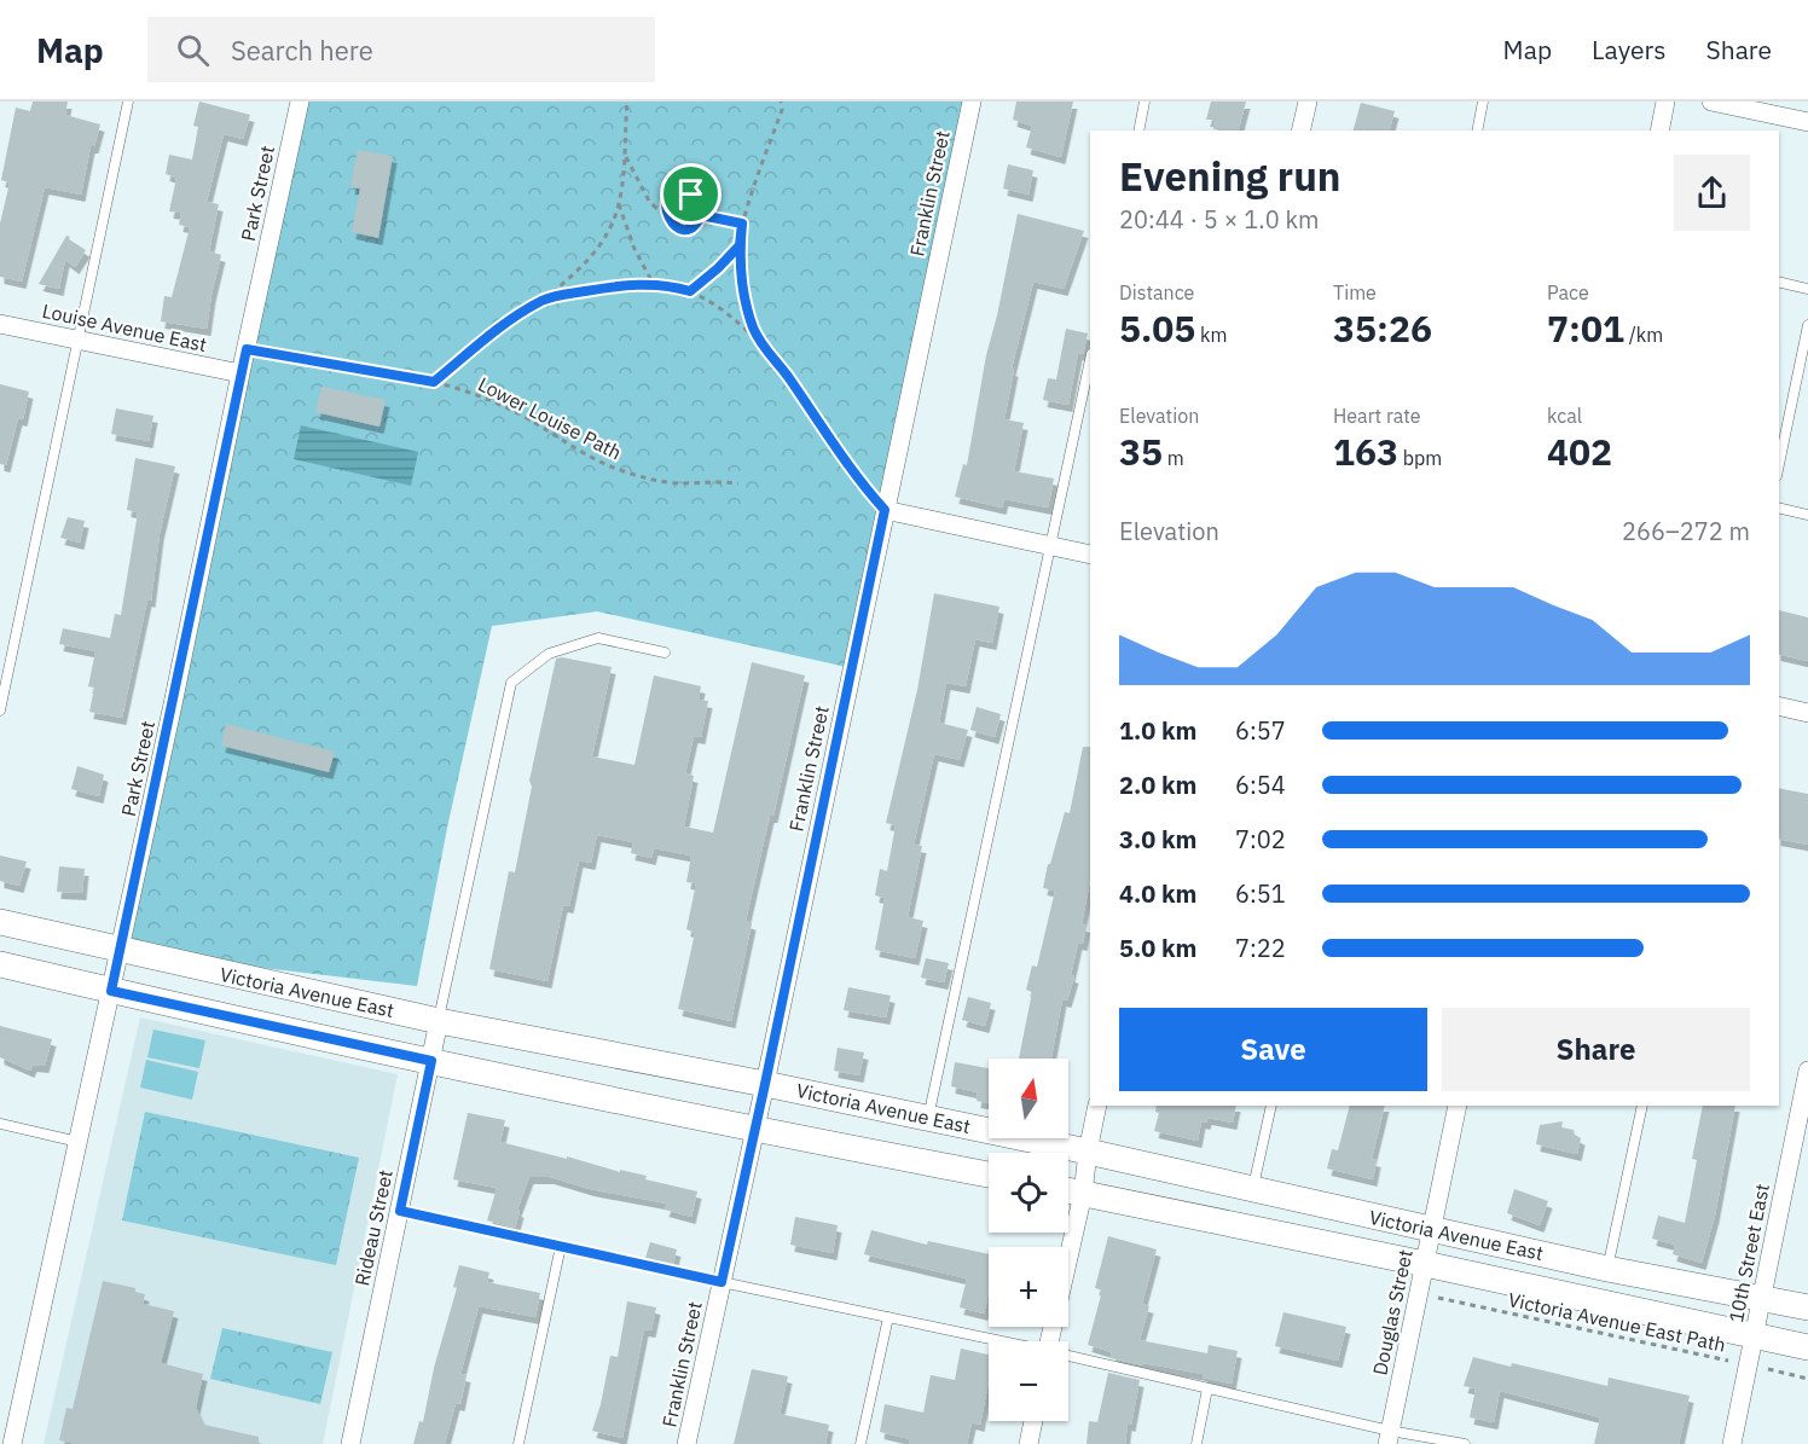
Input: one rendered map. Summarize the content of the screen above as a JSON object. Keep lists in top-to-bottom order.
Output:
{
  "streets": {
    "main road": ["Victoria Avenue East"],
    "street": [
      "Park Street",
      "Franklin Street",
      "Louise Avenue East",
      "Rideau Street",
      "10th Street East",
      "Douglas Street"
    ],
    "path": ["Lower Louise Path", "Victoria Avenue East Path"]
  },
  "crossings": [
    ["Park Street", "Louise Avenue East"],
    ["Park Street", "Lower Louise Path"],
    ["Park Street", "Victoria Avenue East"],
    ["Franklin Street", "Victoria Avenue East"],
    ["Victoria Avenue East", "Rideau Street"],
    ["Victoria Avenue East", "10th Street East"],
    ["Victoria Avenue East", "Douglas Street"],
    ["10th Street East", "Victoria Avenue East Path"],
    ["Douglas Street", "Victoria Avenue East Path"]
  ],
  "north": "top",
  "page": {
    "header": "Map",
    "search": "Search here",
    "nav": ["Map", "Layers", "Share"],
    "heading": ["Evening run", "20:44 · 5 × 1.0 km"],
    "stats": [
      ["Distance", "5.05 km"],
      ["Time", "35:26"],
      ["Pace", "7:01 /km"],
      ["Elevation", "35 m"],
      ["Heart rate", "163 bpm"],
      ["kcal", "402"]
    ],
    "chart": ["Elevation", "266–272 m"],
    "list": [
      {
        "name": "1.0 km",
        "note": "6:57"
      },
      {
        "name": "2.0 km",
        "note": "6:54"
      },
      {
        "name": "3.0 km",
        "note": "7:02"
      },
      {
        "name": "4.0 km",
        "note": "6:51"
      },
      {
        "name": "5.0 km",
        "note": "7:22"
      }
    ],
    "buttons": ["Save", "Share"],
    "map_buttons": ["+", "−"]
  }
}
